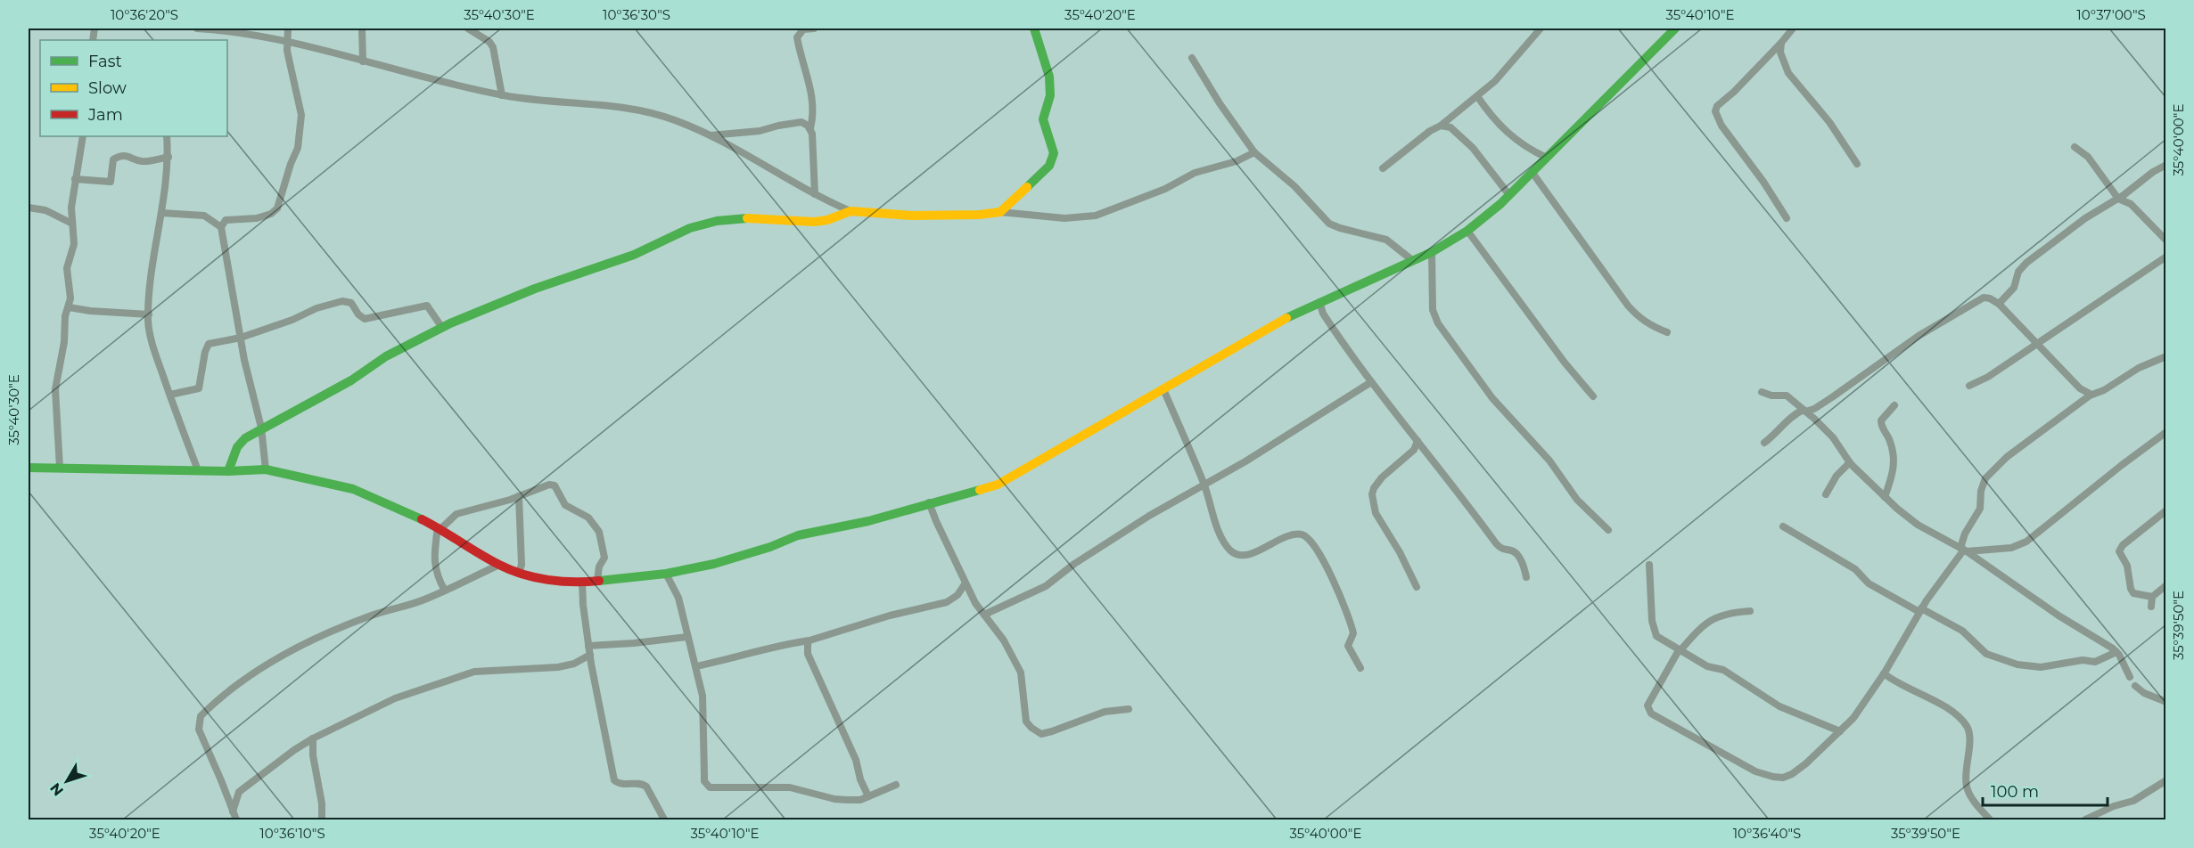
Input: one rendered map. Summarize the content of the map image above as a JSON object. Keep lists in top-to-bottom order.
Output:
{
  "legend": ["Fast", "Slow", "Jam"],
  "scale_bar": "100 m",
  "north": "bottom left",
  "coordinates": [
    "10°36'20\"S",
    "35°40'30\"E",
    "10°36'30\"S",
    "35°40'20\"E",
    "35°40'10\"E",
    "10°37'00\"S",
    "35°40'00\"E",
    "35°39'50\"E",
    "10°36'10\"S",
    "10°36'40\"S"
  ]
}
